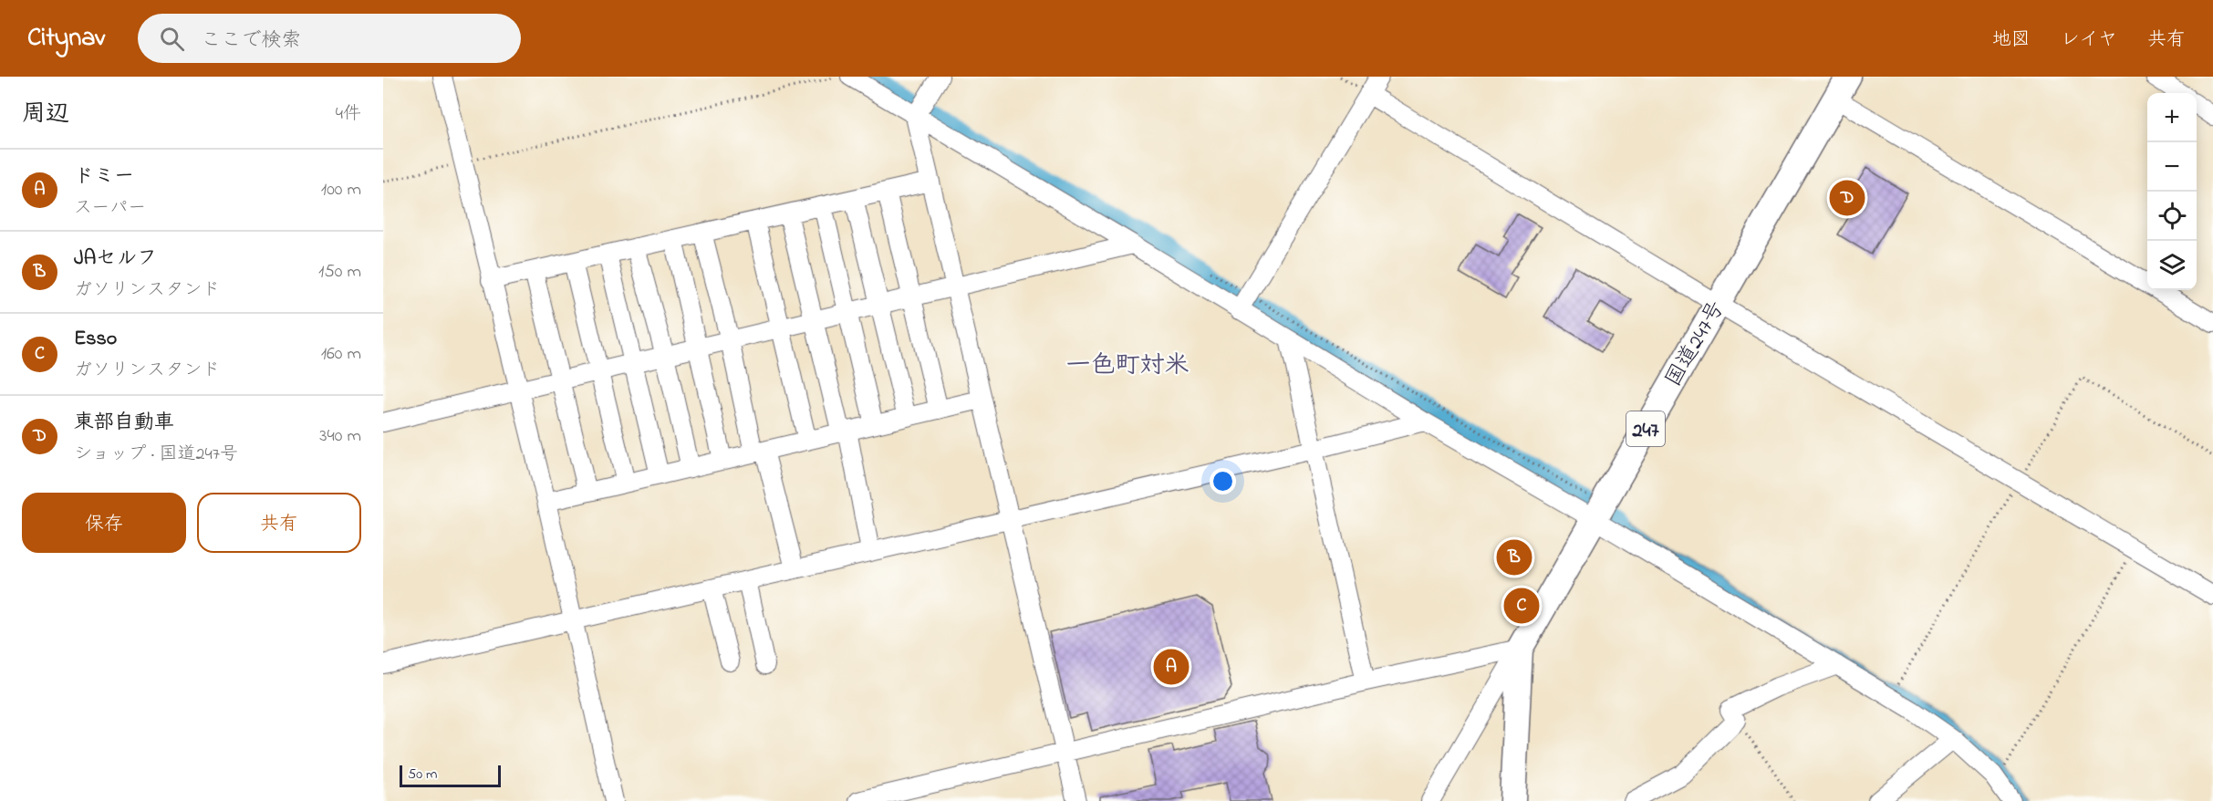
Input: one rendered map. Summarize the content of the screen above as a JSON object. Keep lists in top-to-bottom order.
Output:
{
  "streets": {
    "highway": ["国道247号", "247"]
  },
  "districts": ["一色町対米"],
  "scale_bar": "50 m",
  "page": {
    "header": "Citynav",
    "search": "ここで検索",
    "nav": ["地図", "レイヤ", "共有"],
    "heading": ["周辺", "4件"],
    "map_buttons": ["+", "−"],
    "list": [
      {
        "mark": "A",
        "name": "ドミー",
        "note": "スーパー",
        "value": "100 m"
      },
      {
        "mark": "B",
        "name": "JAセルフ",
        "note": "ガソリンスタンド",
        "value": "150 m"
      },
      {
        "mark": "C",
        "name": "Esso",
        "note": "ガソリンスタンド",
        "value": "160 m"
      },
      {
        "mark": "D",
        "name": "東部自動車",
        "note": "ショップ · 国道247号",
        "value": "340 m"
      }
    ],
    "pins": [
      "D",
      "B",
      "C",
      "A"
    ],
    "buttons": ["保存", "共有"],
    "scale": "50 m"
  }
}
